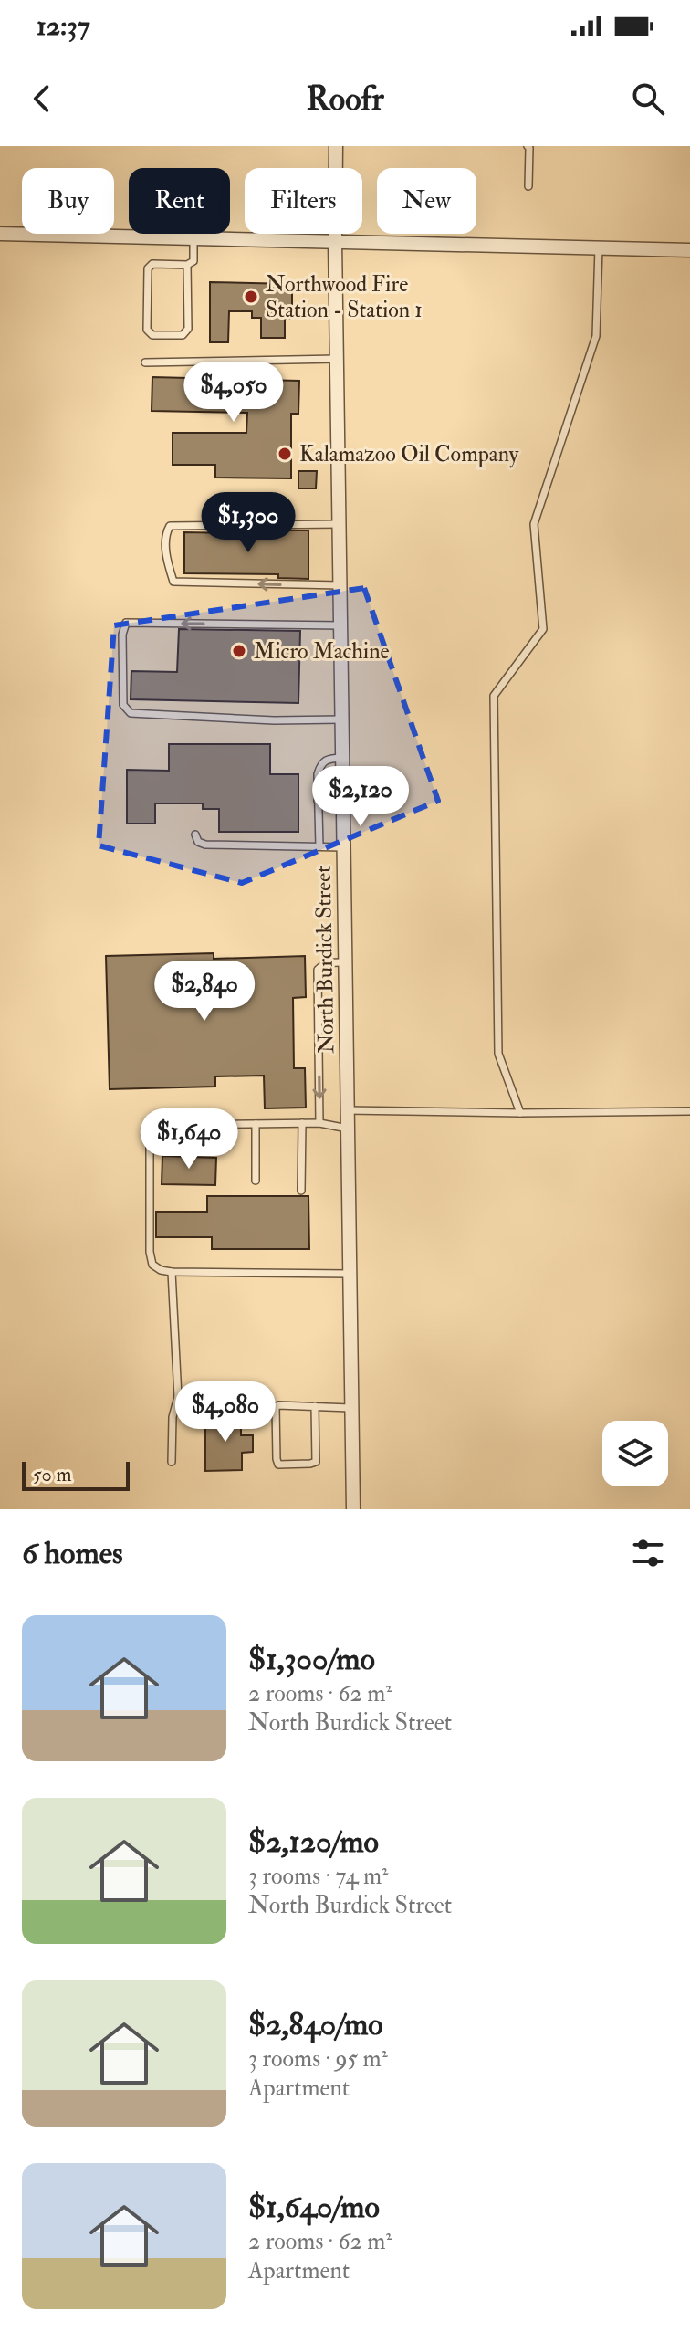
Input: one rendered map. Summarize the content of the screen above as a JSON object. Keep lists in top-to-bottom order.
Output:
{
  "streets": {
    "street": ["North Burdick Street"]
  },
  "places": ["Northwood Fire Station - Station 1", "Kalamazoo Oil Company", "Micro Machine"],
  "scale_bar": "50 m",
  "page": {
    "status": "12:37",
    "header": "Roofr",
    "chip": [
      "Buy",
      "Rent",
      "Filters",
      "New"
    ],
    "price": [
      "$4,050",
      "$1,300",
      "$2,120",
      "$2,840",
      "$1,640",
      "$4,080"
    ],
    "scale": "50 m",
    "heading": "6 homes",
    "list": [
      {
        "name": "$1,300/mo",
        "note": "2 rooms · 62 m² · North Burdick Street"
      },
      {
        "name": "$2,120/mo",
        "note": "3 rooms · 74 m² · North Burdick Street"
      },
      {
        "name": "$2,840/mo",
        "note": "3 rooms · 95 m² · Apartment"
      },
      {
        "name": "$1,640/mo",
        "note": "2 rooms · 62 m² · Apartment"
      }
    ]
  }
}
